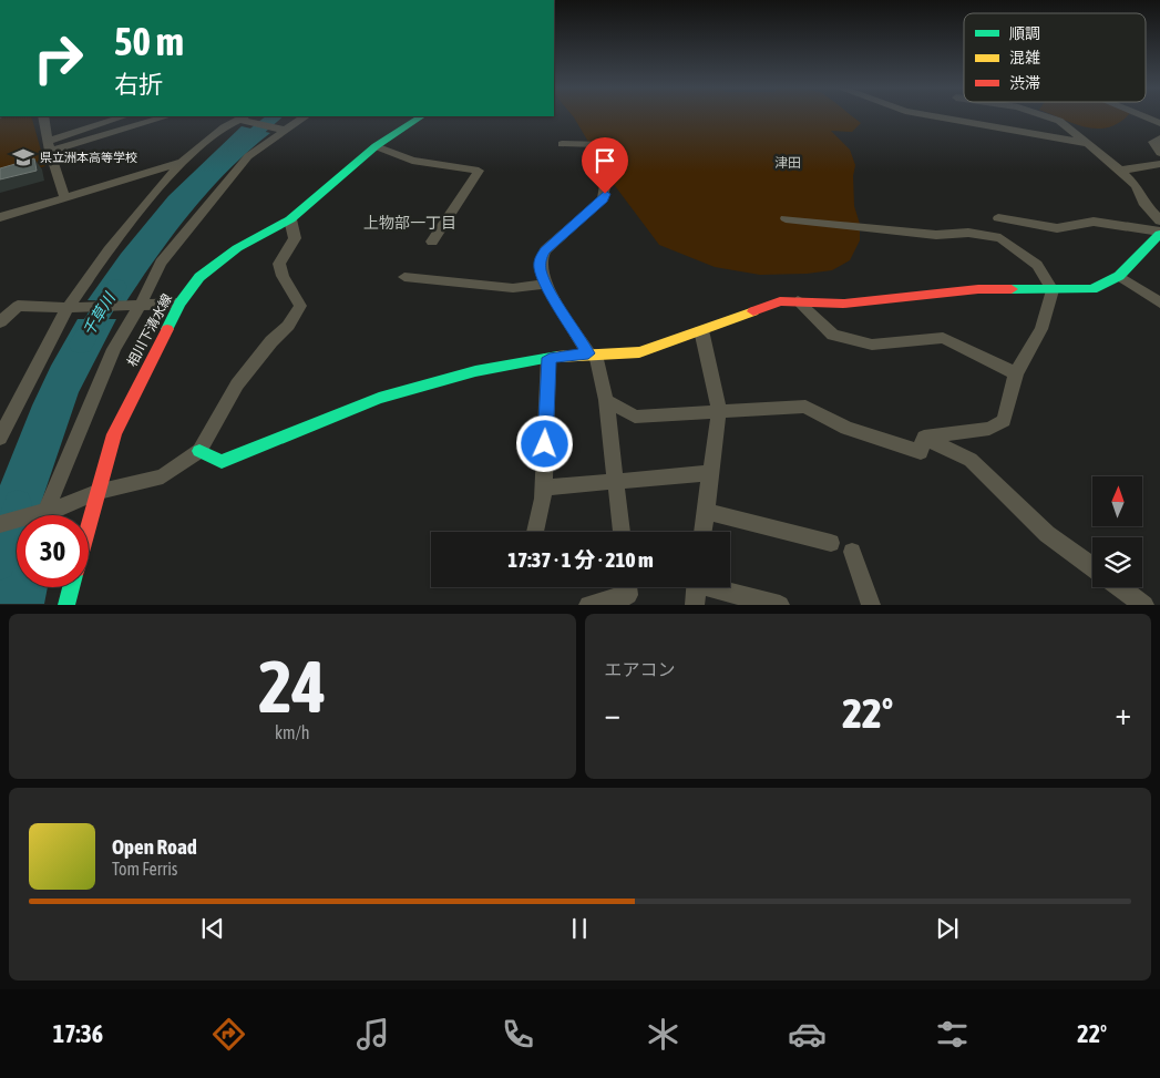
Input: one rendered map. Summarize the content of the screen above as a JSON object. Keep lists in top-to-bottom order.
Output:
{
  "streets": {
    "street": ["相川下清水線"]
  },
  "districts": ["津田", "上物部一丁目"],
  "water": ["千草川"],
  "places": {
    "school or university": ["県立洲本高等学校"]
  },
  "legend": ["順調", "混雑", "渋滞"],
  "north": "top",
  "page": {
    "turn": ["50 m", "右折"],
    "limit": "30",
    "trip": "17:37 · 1 分 · 210 m",
    "tile": [
      ["24", "km/h"],
      "エアコン"
    ],
    "heat": ["−", "22°", "+"],
    "song": ["Open Road", "Tom Ferris"],
    "tabs": ["17:36", "22°"]
  }
}
